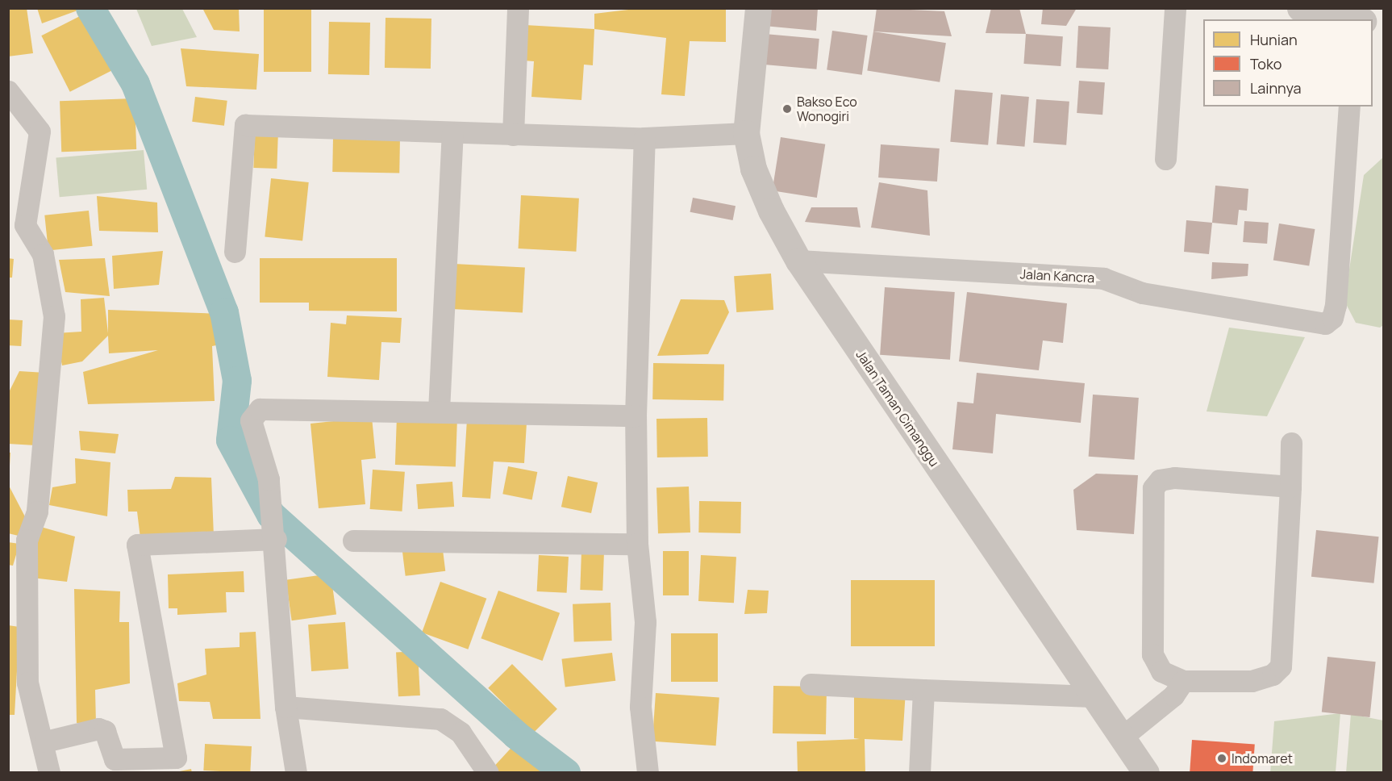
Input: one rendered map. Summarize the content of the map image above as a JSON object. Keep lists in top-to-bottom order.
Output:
{
  "streets": {
    "street": ["Jalan Kancra", "Jalan Taman Cimanggu"]
  },
  "crossings": [
    ["Jalan Kancra", "Jalan Taman Cimanggu"]
  ],
  "places": ["Bakso Eco Wonogiri", "Indomaret"],
  "legend": ["Hunian", "Toko", "Lainnya"]
}
